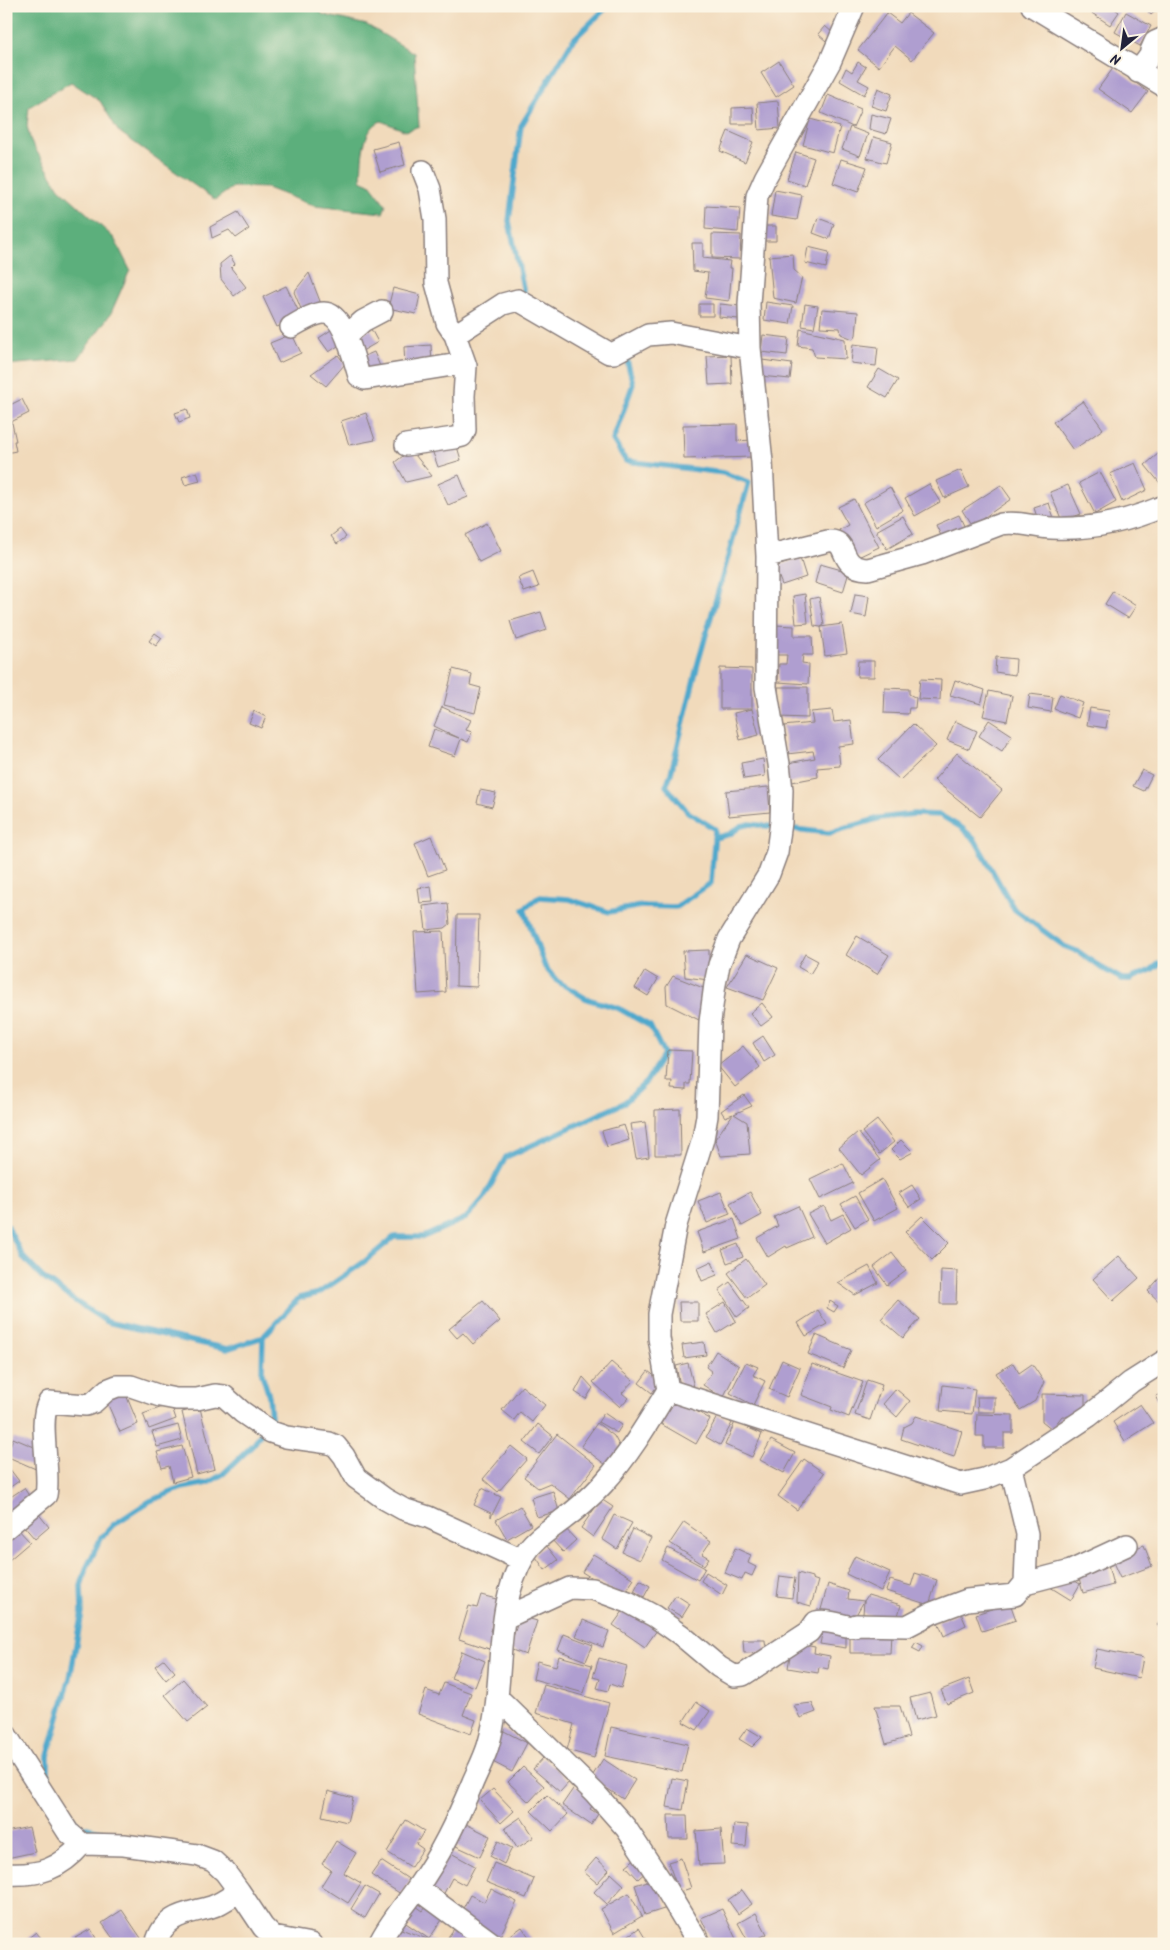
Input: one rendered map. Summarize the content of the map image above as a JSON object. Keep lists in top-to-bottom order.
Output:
{
  "north": "bottom left"
}
